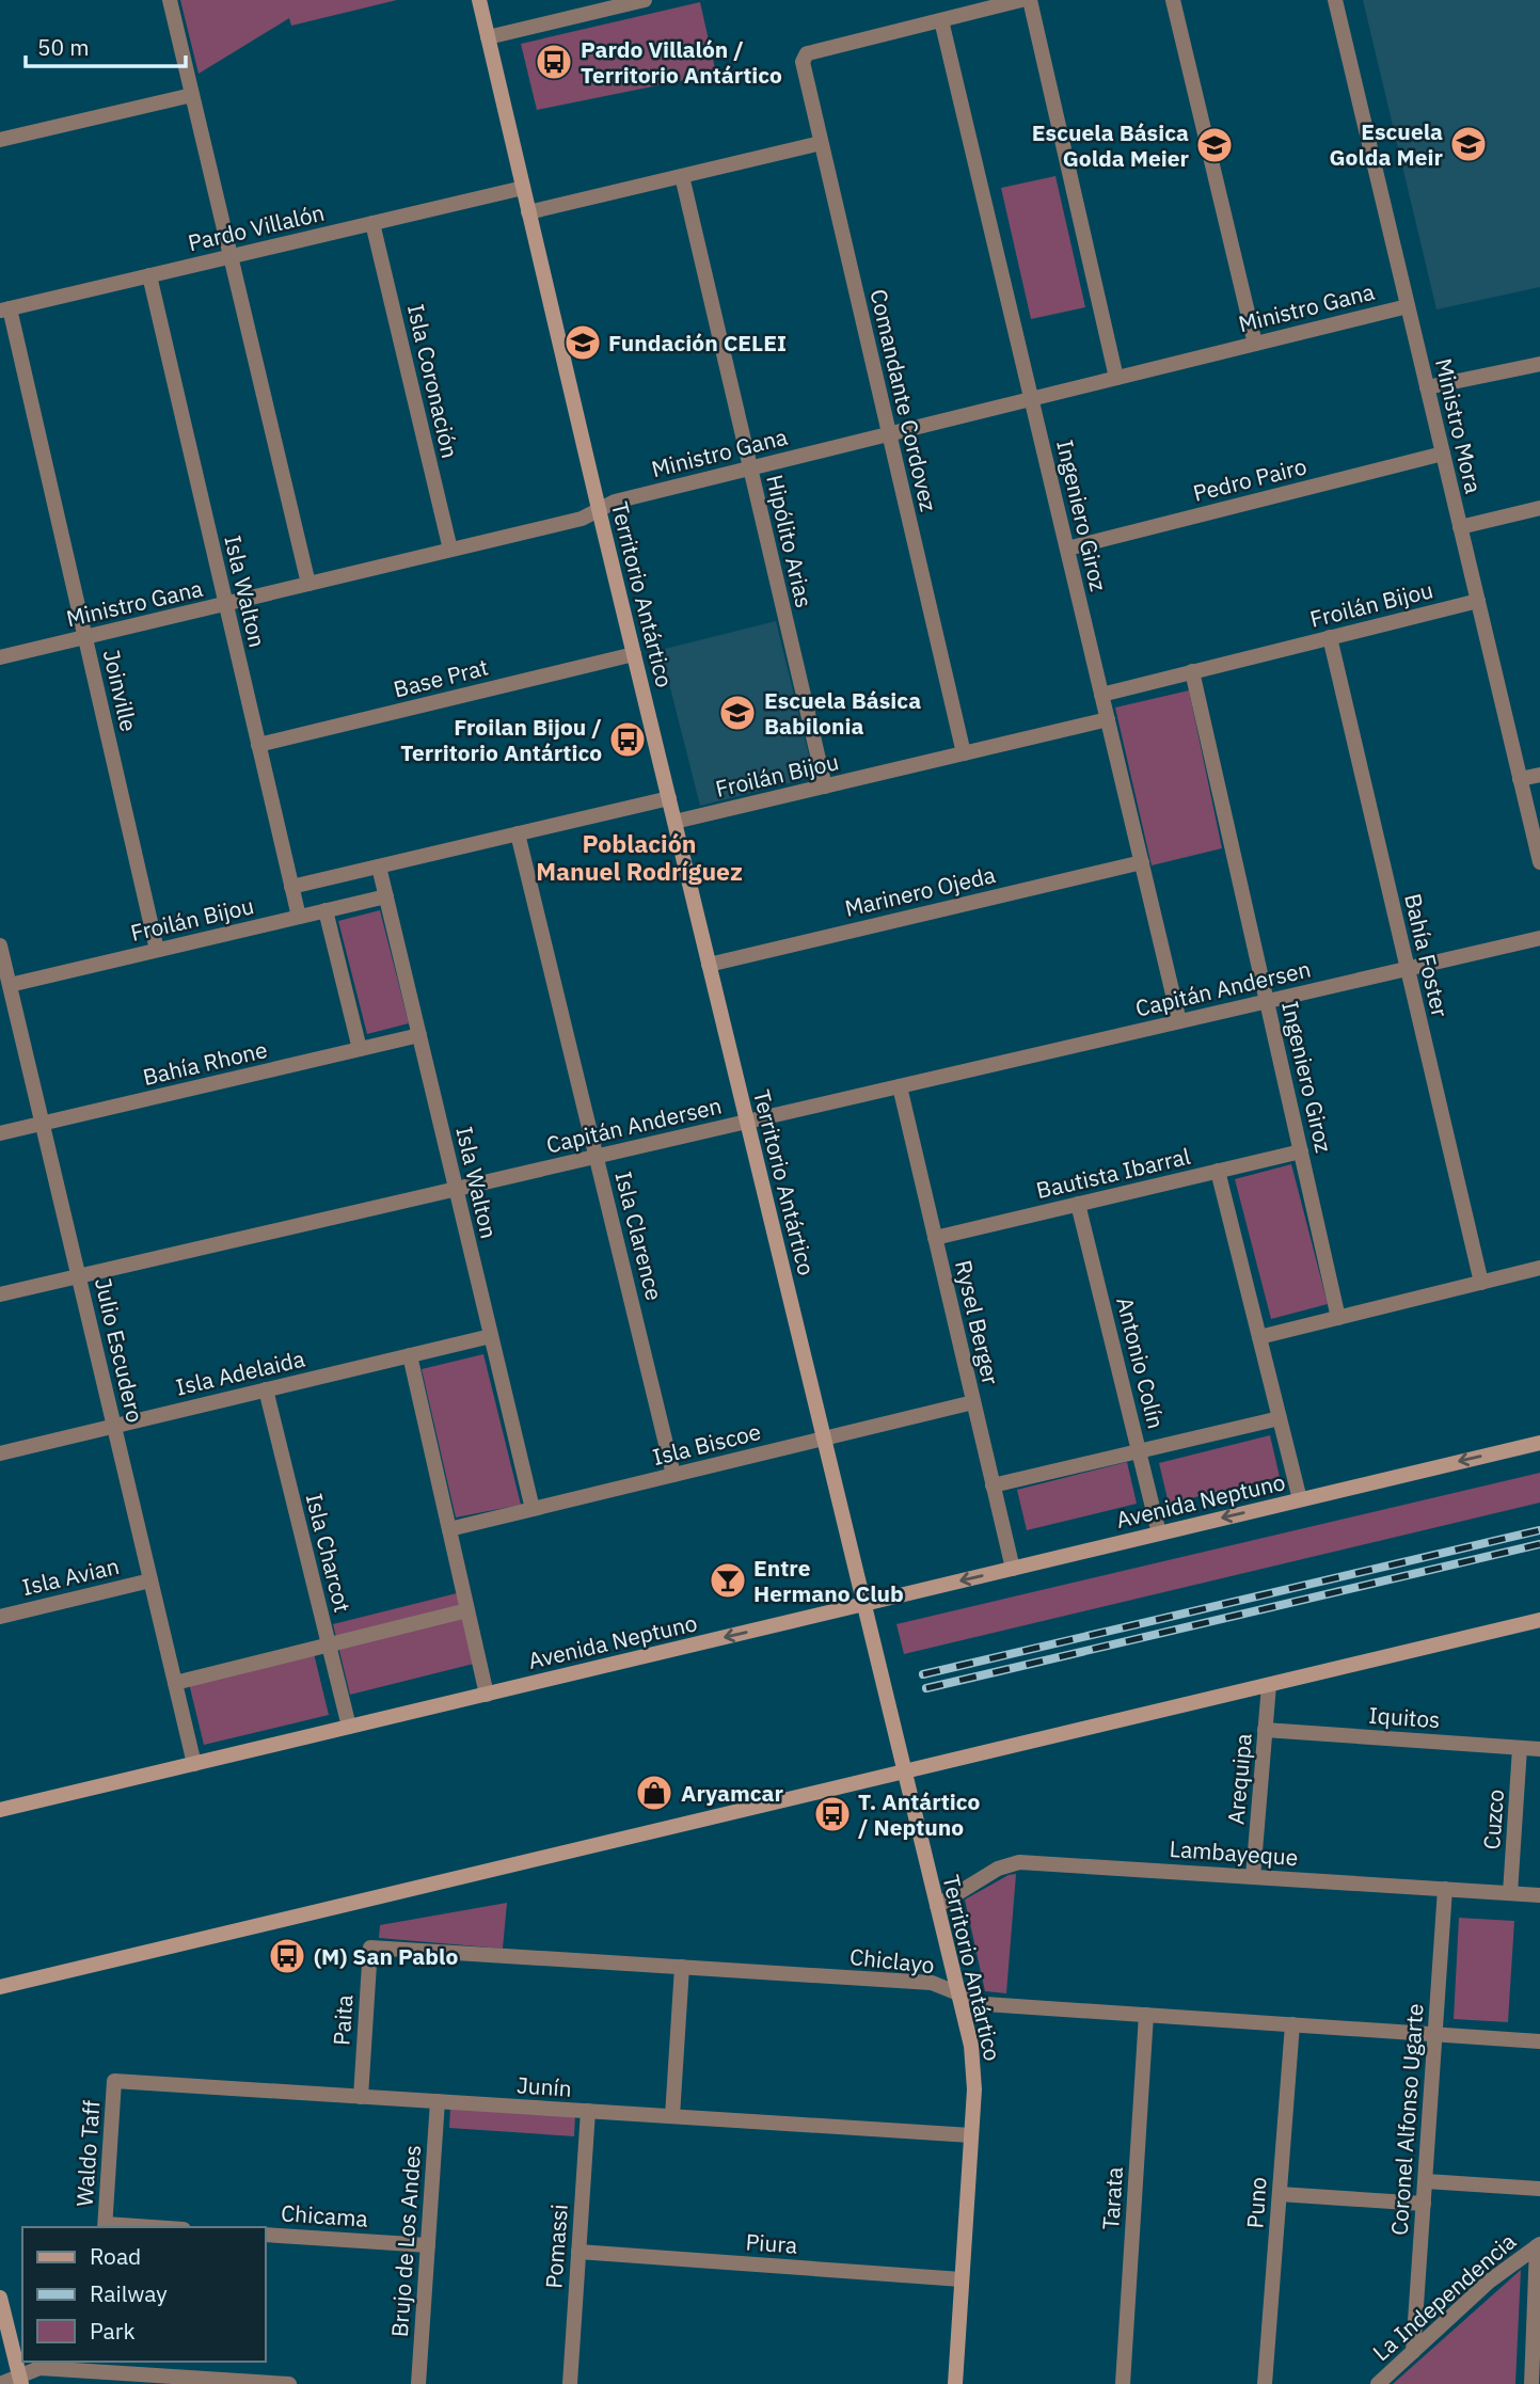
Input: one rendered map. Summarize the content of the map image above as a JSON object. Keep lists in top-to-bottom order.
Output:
{
  "streets": {
    "main road": ["Territorio Antártico", "Avenida Neptuno"],
    "street": [
      "Pardo Villalón",
      "Ministro Gana",
      "Isla Coronación",
      "Comandante Cordovez",
      "Ministro Mora",
      "Pedro Pairo",
      "Ingeniero Giroz",
      "Hipólito Arias",
      "Isla Walton",
      "Froilán Bijou",
      "Base Prat",
      "Joinville",
      "Marinero Ojeda",
      "Bahía Foster",
      "Capitán Andersen",
      "Bahía Rhone",
      "Bautista Ibarral",
      "Isla Clarence",
      "Rysel Berger",
      "Julio Escudero",
      "Antonio Colín",
      "Isla Adelaida",
      "Isla Biscoe",
      "Isla Charcot",
      "Isla Avian",
      "Iquitos",
      "Arequipa",
      "Cuzco",
      "Lambayeque",
      "Chiclayo",
      "Paita",
      "Junín",
      "Coronel Alfonso Ugarte",
      "Waldo Taff",
      "Tarata",
      "Puno",
      "Chicama",
      "Brujo de Los Andes",
      "Piura",
      "Pomassi",
      "La Independencia"
    ]
  },
  "crossings": [
    ["Pardo Villalón", "Isla Coronación"],
    ["Pardo Villalón", "Isla Walton"],
    ["Pardo Villalón", "Territorio Antártico"],
    ["Pardo Villalón", "Joinville"],
    ["Ministro Gana", "Isla Coronación"],
    ["Ministro Gana", "Comandante Cordovez"],
    ["Ministro Gana", "Ministro Mora"],
    ["Ministro Gana", "Ingeniero Giroz"],
    ["Ministro Gana", "Hipólito Arias"],
    ["Ministro Gana", "Isla Walton"],
    ["Ministro Gana", "Territorio Antártico"],
    ["Ministro Gana", "Joinville"],
    ["Comandante Cordovez", "Ingeniero Giroz"],
    ["Comandante Cordovez", "Froilán Bijou"],
    ["Ministro Mora", "Pedro Pairo"],
    ["Ministro Mora", "Froilán Bijou"],
    ["Pedro Pairo", "Ingeniero Giroz"],
    ["Ingeniero Giroz", "Froilán Bijou"],
    ["Ingeniero Giroz", "Marinero Ojeda"],
    ["Ingeniero Giroz", "Capitán Andersen"],
    ["Ingeniero Giroz", "Bautista Ibarral"],
    ["Hipólito Arias", "Froilán Bijou"],
    ["Isla Walton", "Froilán Bijou"],
    ["Isla Walton", "Base Prat"],
    ["Isla Walton", "Capitán Andersen"],
    ["Isla Walton", "Bahía Rhone"],
    ["Isla Walton", "Isla Adelaida"],
    ["Isla Walton", "Isla Biscoe"],
    ["Territorio Antártico", "Froilán Bijou"],
    ["Territorio Antártico", "Base Prat"],
    ["Territorio Antártico", "Marinero Ojeda"],
    ["Territorio Antártico", "Capitán Andersen"],
    ["Territorio Antártico", "Isla Biscoe"],
    ["Territorio Antártico", "Avenida Neptuno"],
    ["Territorio Antártico", "Lambayeque"],
    ["Territorio Antártico", "Chiclayo"],
    ["Territorio Antártico", "Junín"],
    ["Territorio Antártico", "Piura"],
    ["Froilán Bijou", "Joinville"],
    ["Froilán Bijou", "Bahía Foster"],
    ["Froilán Bijou", "Julio Escudero"],
    ["Bahía Foster", "Capitán Andersen"],
    ["Capitán Andersen", "Isla Clarence"],
    ["Capitán Andersen", "Rysel Berger"],
    ["Capitán Andersen", "Julio Escudero"],
    ["Bahía Rhone", "Julio Escudero"],
    ["Bautista Ibarral", "Rysel Berger"],
    ["Bautista Ibarral", "Antonio Colín"],
    ["Isla Clarence", "Isla Biscoe"],
    ["Rysel Berger", "Isla Biscoe"],
    ["Rysel Berger", "Avenida Neptuno"],
    ["Julio Escudero", "Isla Adelaida"],
    ["Julio Escudero", "Avenida Neptuno"],
    ["Julio Escudero", "Isla Avian"],
    ["Antonio Colín", "Avenida Neptuno"],
    ["Isla Adelaida", "Isla Charcot"],
    ["Avenida Neptuno", "Isla Charcot"],
    ["Iquitos", "Arequipa"],
    ["Iquitos", "Cuzco"],
    ["Arequipa", "Lambayeque"],
    ["Cuzco", "Lambayeque"],
    ["Lambayeque", "Coronel Alfonso Ugarte"],
    ["Chiclayo", "Paita"],
    ["Chiclayo", "Coronel Alfonso Ugarte"],
    ["Chiclayo", "Tarata"],
    ["Chiclayo", "Puno"],
    ["Paita", "Junín"],
    ["Junín", "Waldo Taff"],
    ["Junín", "Brujo de Los Andes"],
    ["Junín", "Pomassi"],
    ["Coronel Alfonso Ugarte", "La Independencia"],
    ["Chicama", "Brujo de Los Andes"],
    ["Piura", "Pomassi"]
  ],
  "one_way": ["Avenida Neptuno"],
  "districts": ["Población Manuel Rodríguez"],
  "places": {
    "bus stop": [
      "Pardo Villalón / Territorio Antártico",
      "Froilan Bijou / Territorio Antártico",
      "T. Antártico / Neptuno",
      "(M) San Pablo"
    ],
    "school or university": [
      "Escuela Golda Meir",
      "Escuela Básica Golda Meier",
      "Fundación CELEI",
      "Escuela Básica Babilonia"
    ],
    "bar": ["Entre Hermano Club"],
    "shop": ["Aryamcar"]
  },
  "legend": ["Road", "Railway", "Park"],
  "scale_bar": "50 m"
}
